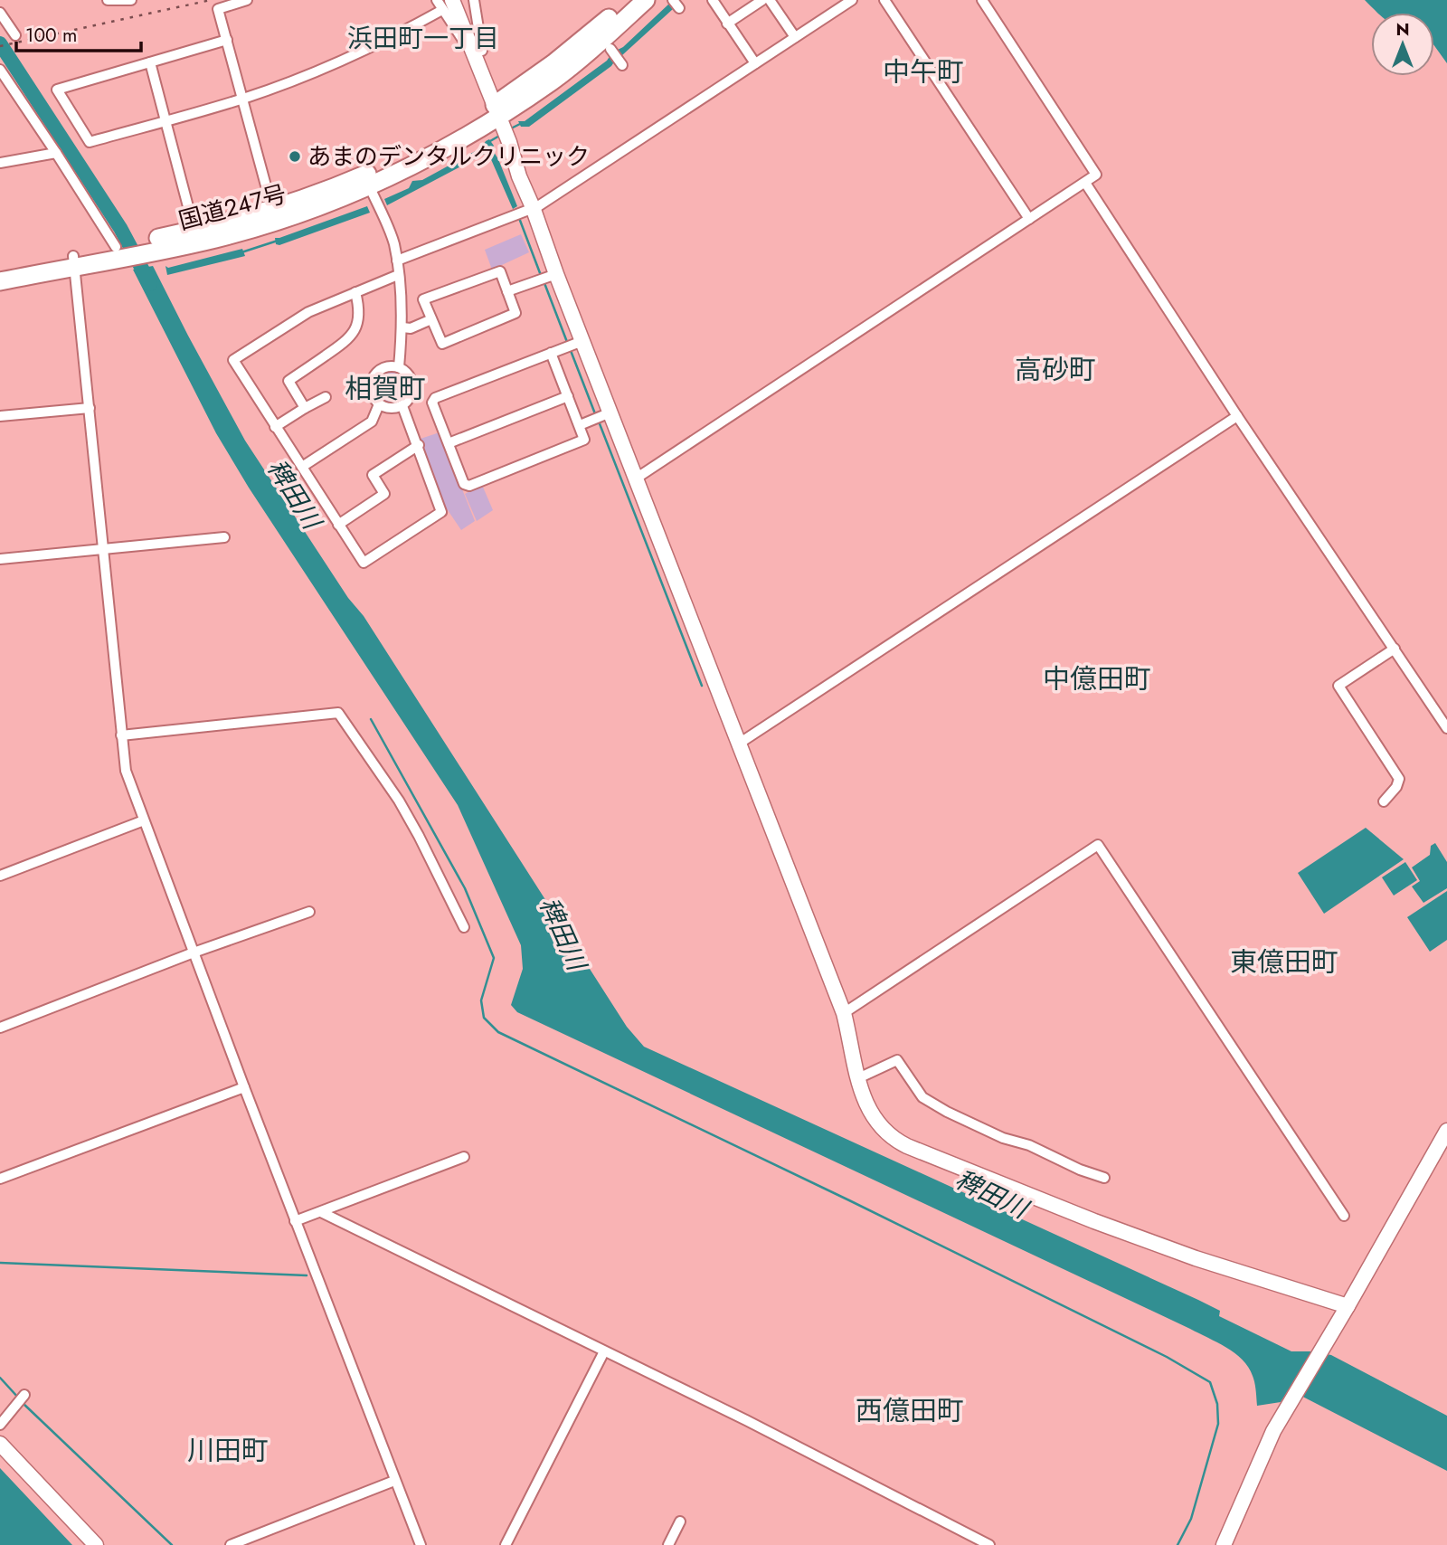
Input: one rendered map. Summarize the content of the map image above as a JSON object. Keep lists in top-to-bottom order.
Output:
{
  "streets": {
    "highway": ["国道247号"]
  },
  "districts": [
    "浜田町一丁目",
    "中午町",
    "高砂町",
    "相賀町",
    "中億田町",
    "東億田町",
    "西億田町",
    "川田町"
  ],
  "water": ["稗田川"],
  "places": ["あまのデンタルクリニック"],
  "scale_bar": "100 m",
  "north": "top"
}
